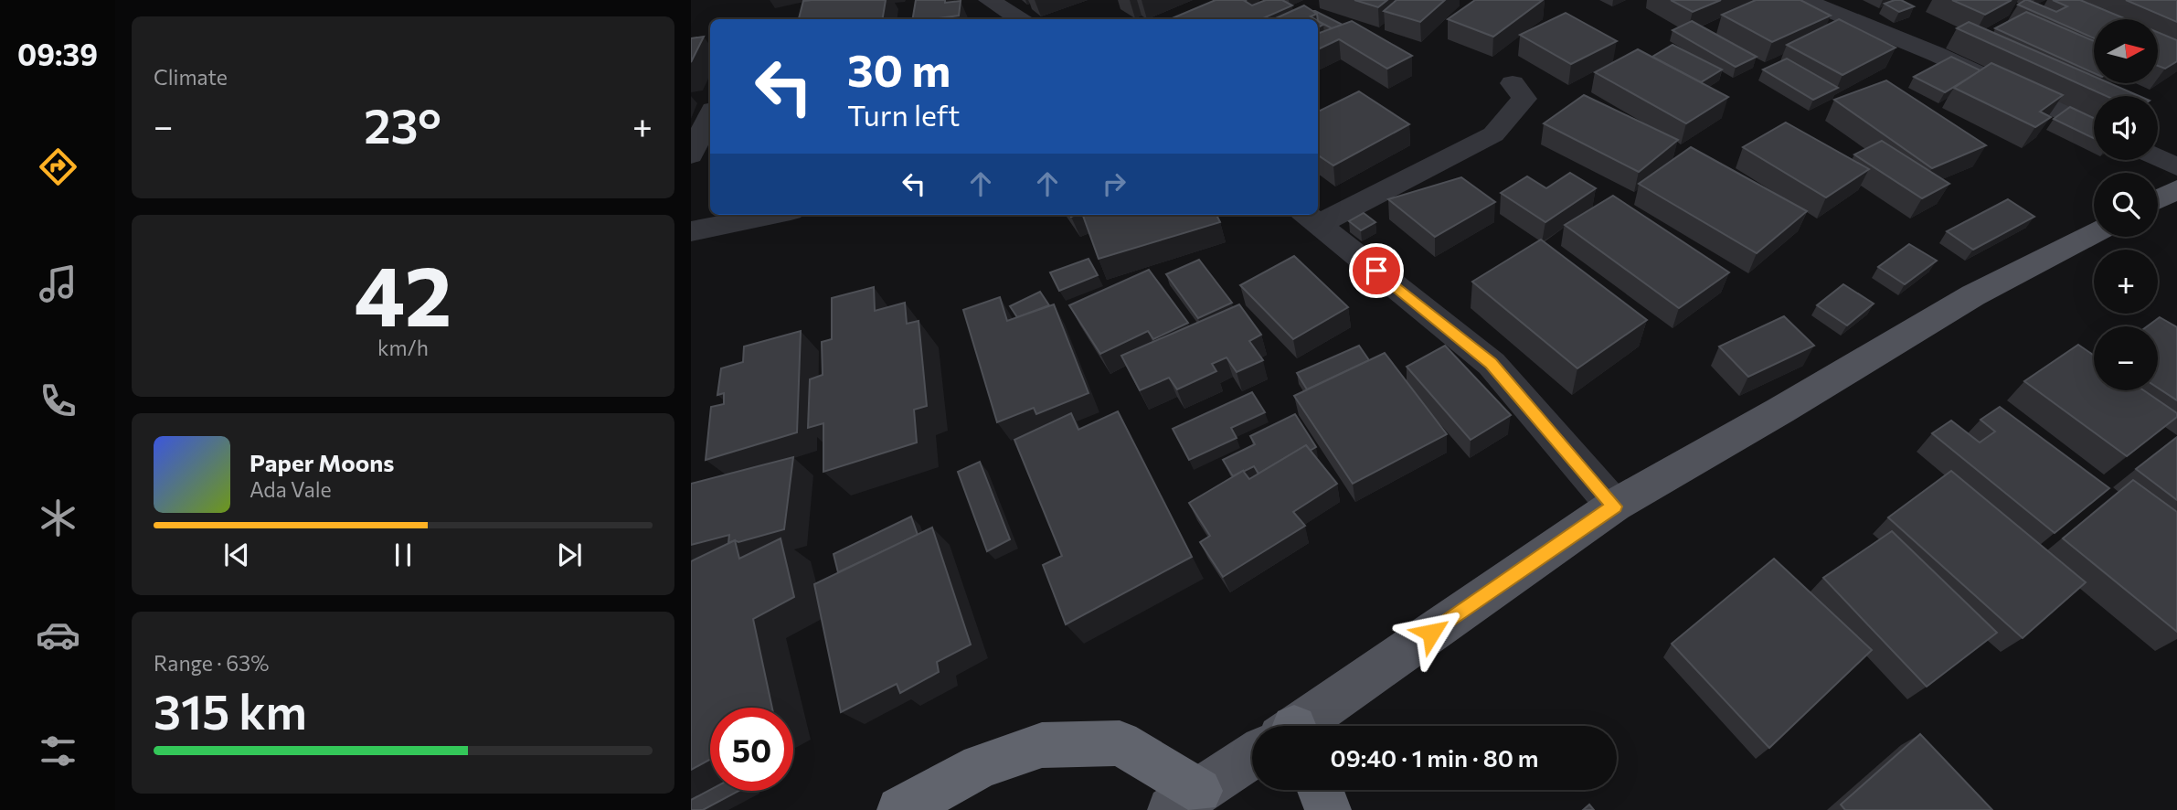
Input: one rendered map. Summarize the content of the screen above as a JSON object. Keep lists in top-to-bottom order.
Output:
{
  "north": "right",
  "page": {
    "tabs": "09:39",
    "tile": [
      "Climate",
      ["42", "km/h"],
      ["Range · 63%", "315 km"]
    ],
    "map_buttons": ["+", "−"],
    "turn": ["30 m", "Turn left"],
    "heat": ["−", "23°", "+"],
    "song": ["Paper Moons", "Ada Vale"],
    "limit": "50",
    "trip": "09:40 · 1 min · 80 m"
  }
}
